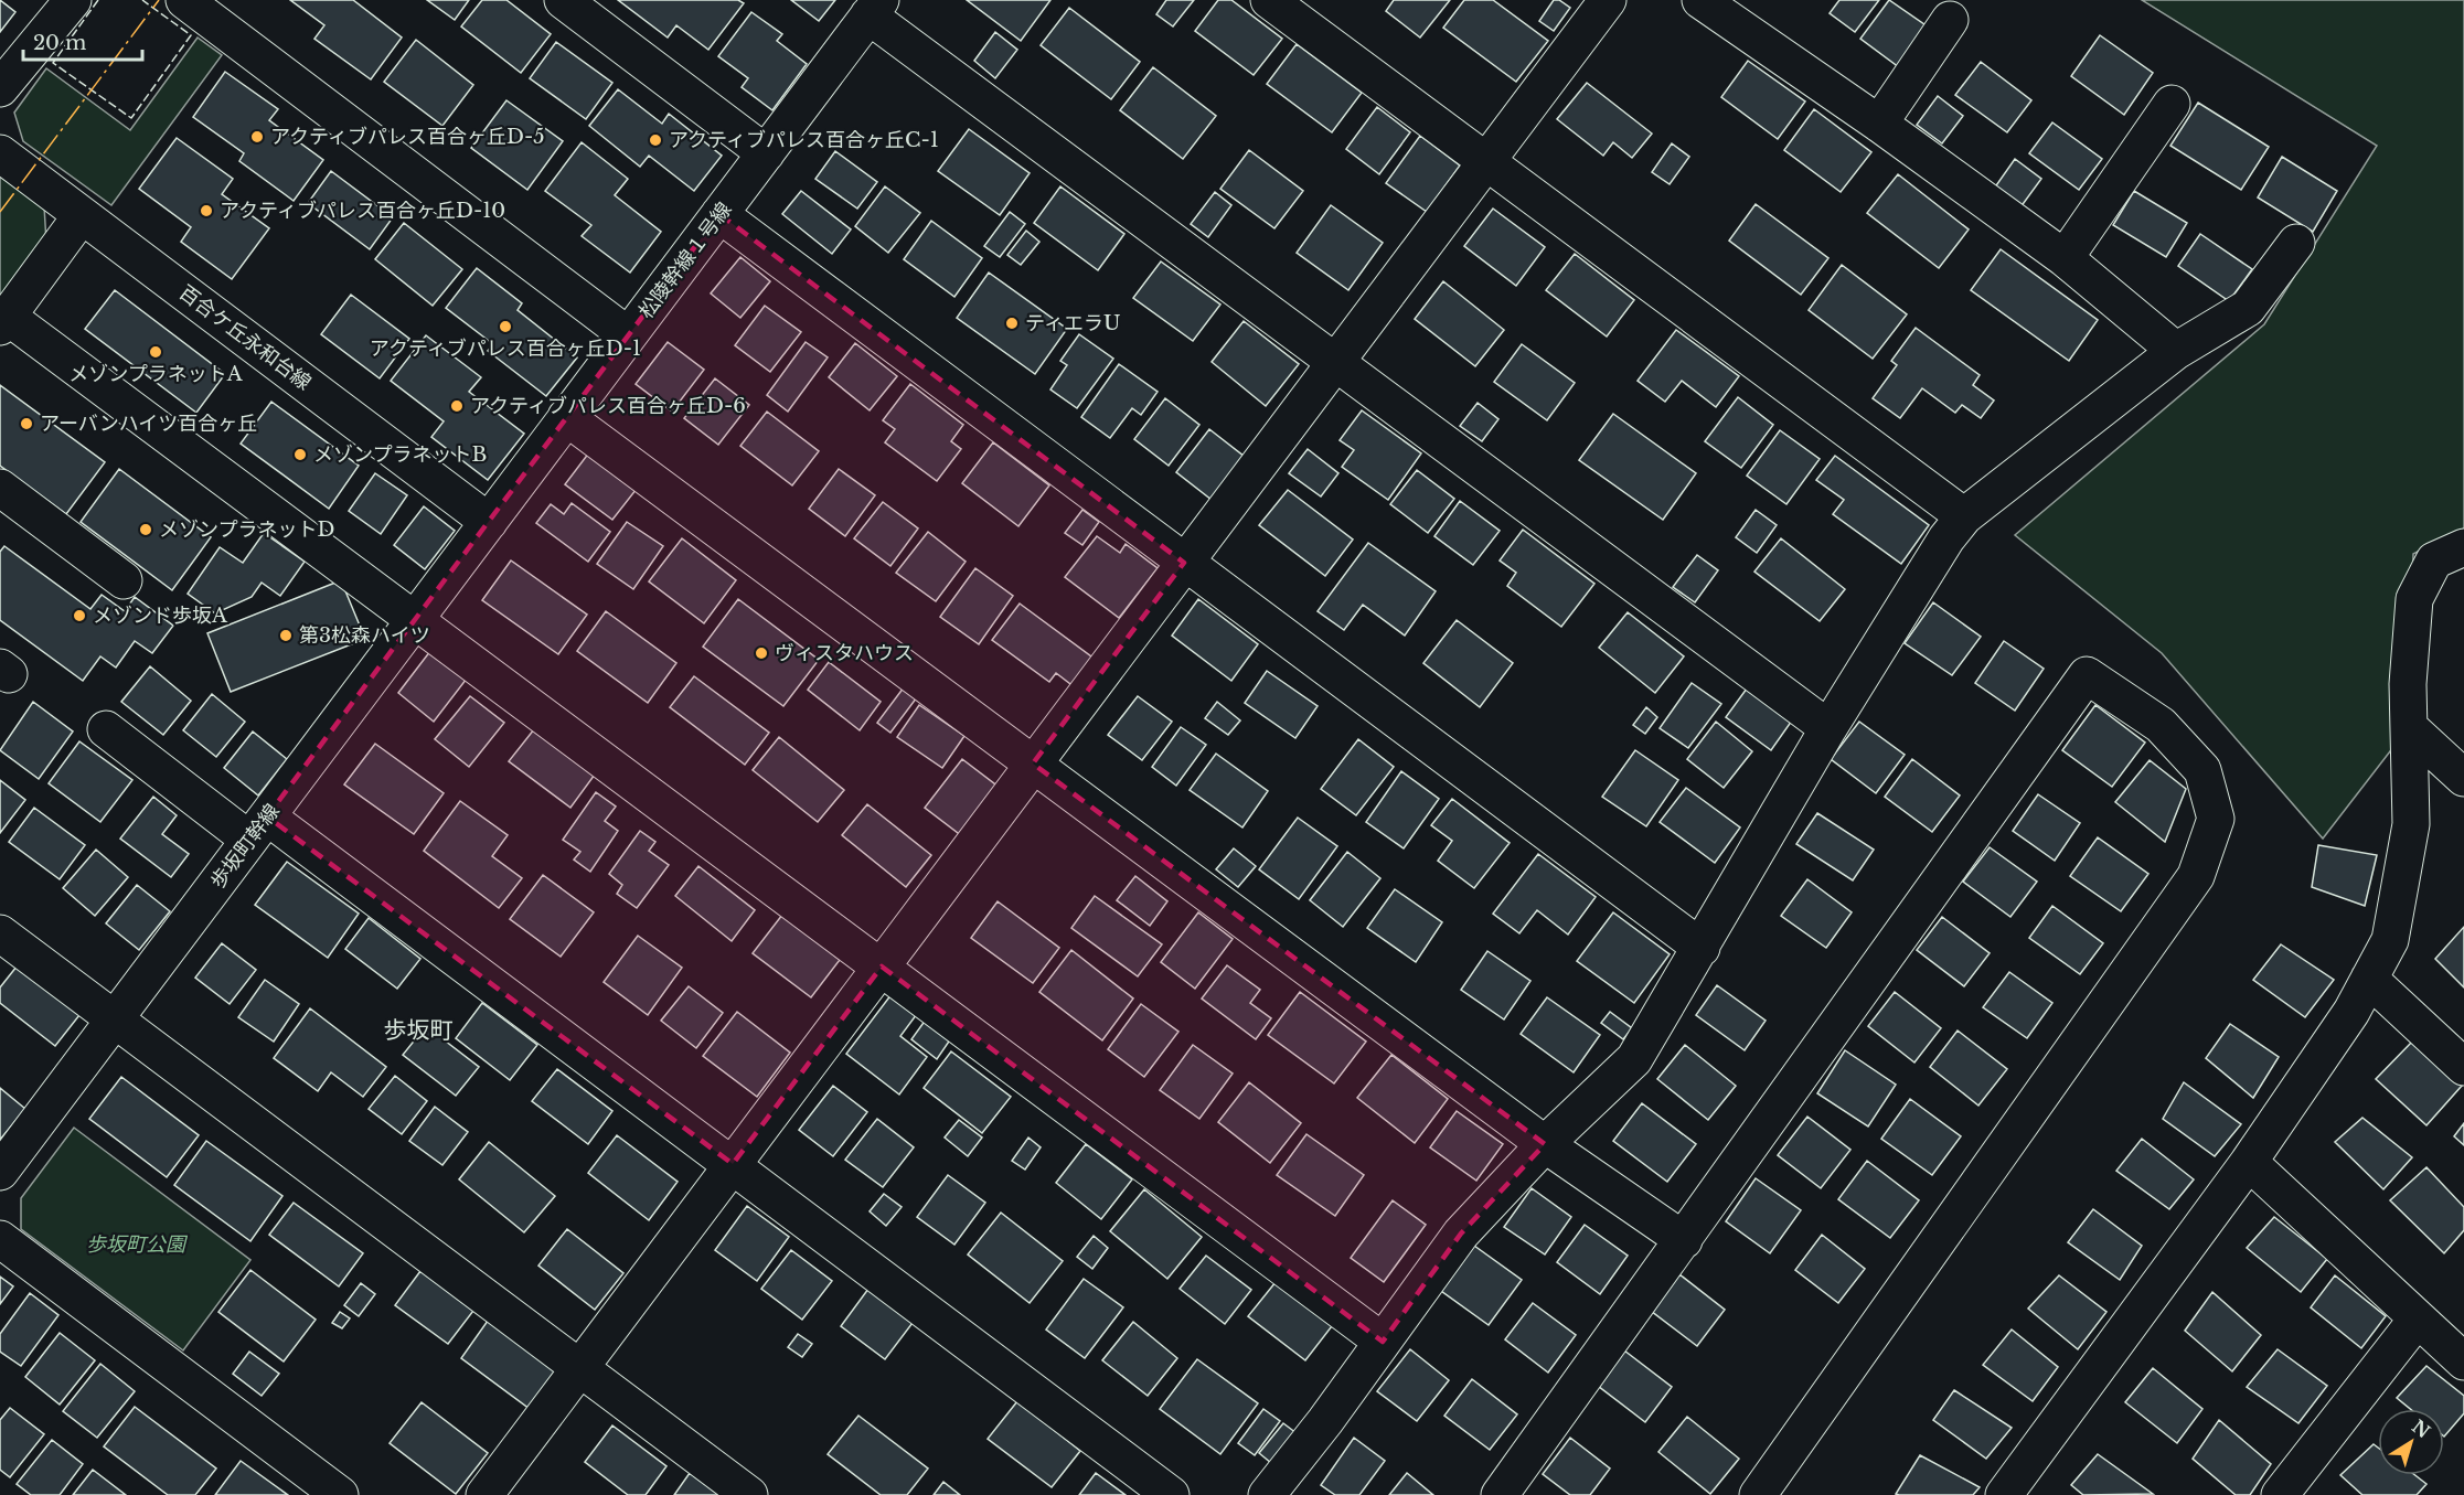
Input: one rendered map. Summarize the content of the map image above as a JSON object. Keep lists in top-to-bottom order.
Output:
{
  "streets": {
    "street": ["松陵幹線１号線", "百合ケ丘永和台線", "歩坂町幹線"]
  },
  "crossings": [
    ["松陵幹線１号線", "百合ケ丘永和台線"],
    ["松陵幹線１号線", "歩坂町幹線"],
    ["百合ケ丘永和台線", "歩坂町幹線"]
  ],
  "districts": ["歩坂町"],
  "parks": ["歩坂町公園"],
  "places": [
    "アクティブパレス百合ヶ丘D-5",
    "アクティブパレス百合ヶ丘C-1",
    "アクティブパレス百合ヶ丘D-10",
    "ティエラU",
    "アクティブパレス百合ヶ丘D-1",
    "メゾンプラネットA",
    "アクティブパレス百合ヶ丘D-6",
    "アーバンハイツ百合ヶ丘",
    "メゾンプラネットB",
    "メゾンプラネットD",
    "メゾンド歩坂A",
    "第3松森ハイツ",
    "ヴィスタハウス"
  ],
  "scale_bar": "20 m",
  "north": "top right"
}
